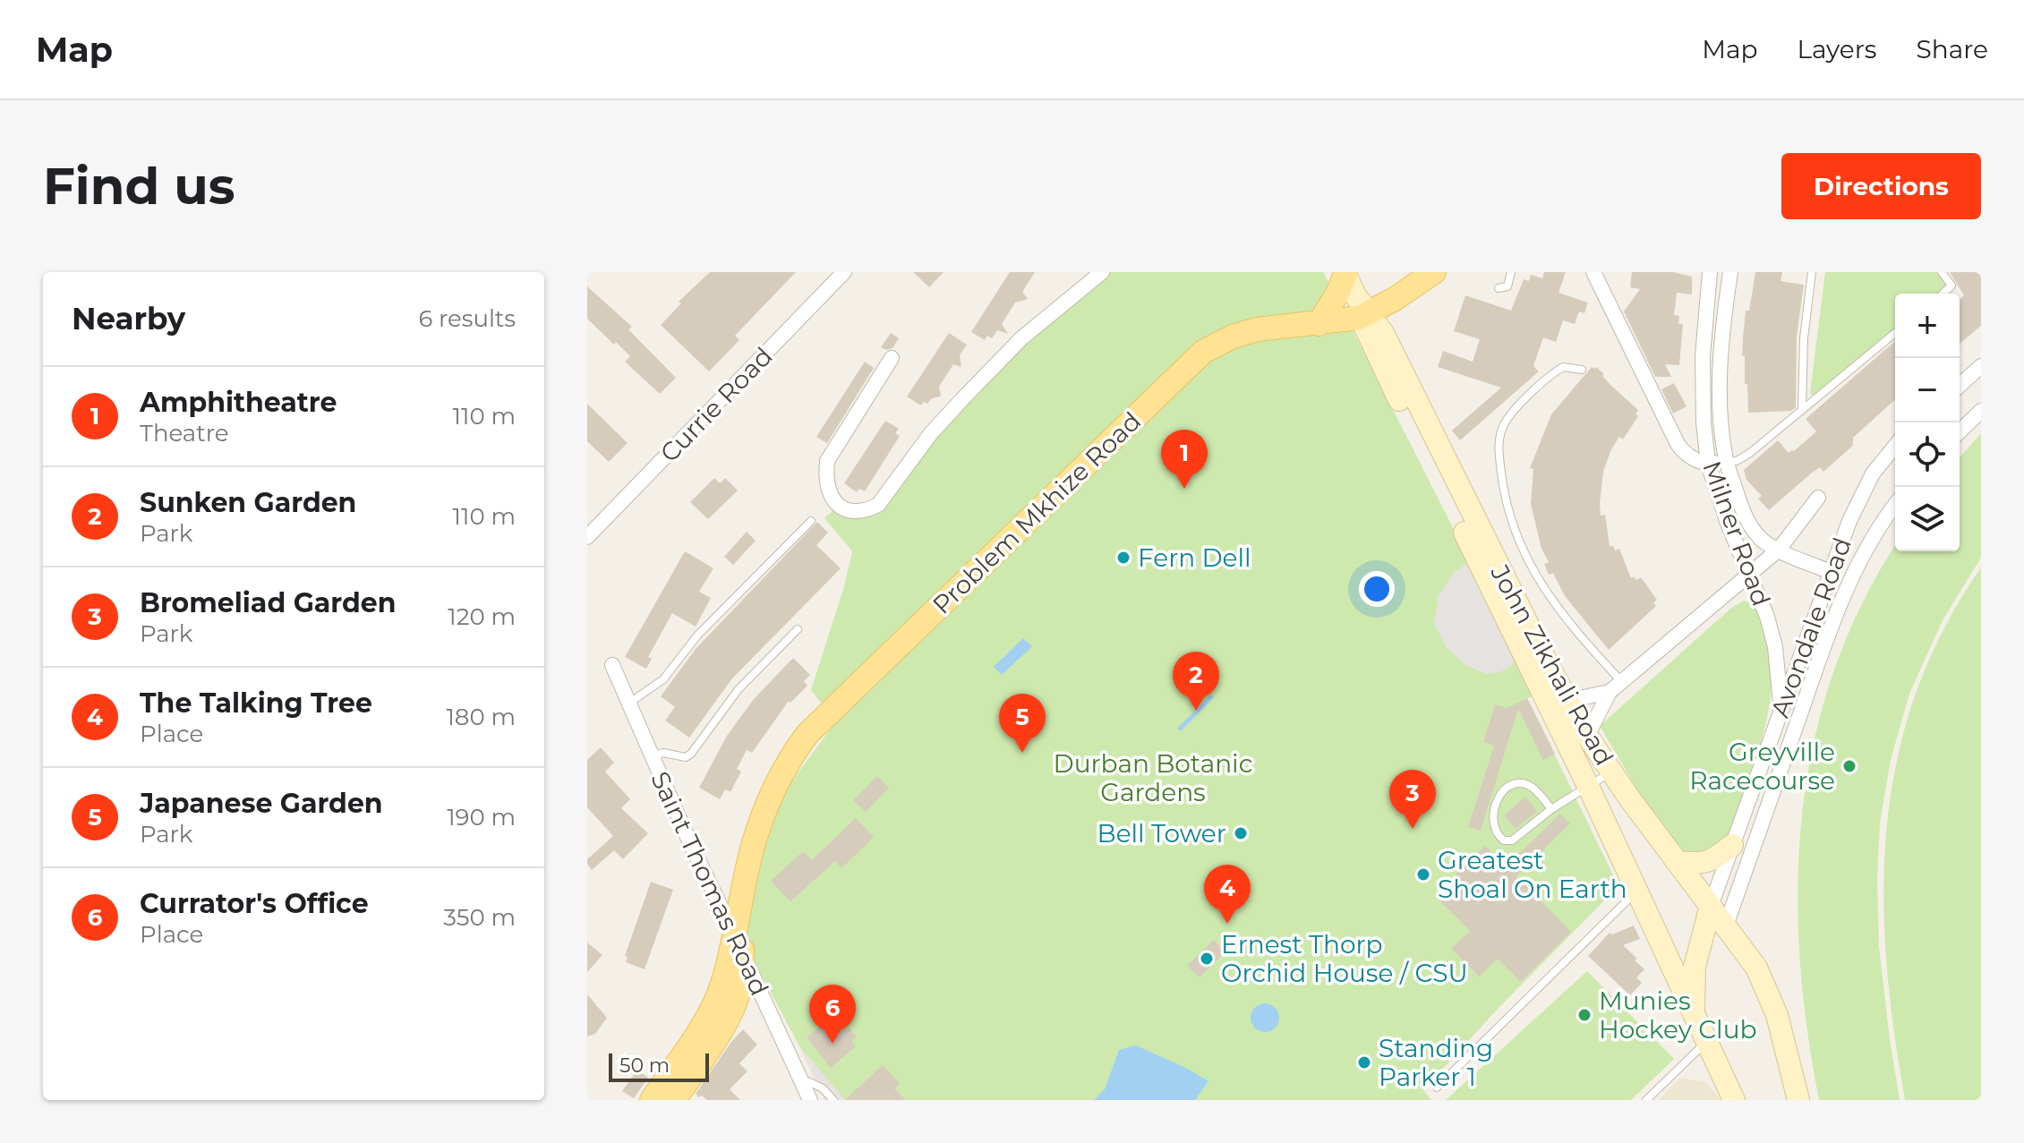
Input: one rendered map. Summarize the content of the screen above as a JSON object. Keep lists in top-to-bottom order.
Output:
{
  "streets": {
    "main road": ["Problem Mkhize Road", "John Zikhali Road"],
    "street": [
      "Currie Road",
      "Milner Road",
      "Avondale Road",
      "Saint Thomas Road"
    ]
  },
  "crossings": [
    ["Problem Mkhize Road", "John Zikhali Road"],
    ["Problem Mkhize Road", "Saint Thomas Road"],
    ["Milner Road", "Avondale Road"],
    ["Avondale Road", "John Zikhali Road"]
  ],
  "parks": ["Durban Botanic Gardens"],
  "places": [
    "Fern Dell",
    "Greyville Racecourse",
    "Bell Tower",
    "Greatest Shoal On Earth",
    "Ernest Thorp Orchid House / CSU",
    "Munies Hockey Club",
    "Standing Parker 1"
  ],
  "scale_bar": "50 m",
  "page": {
    "header": "Map",
    "nav": ["Map", "Layers", "Share"],
    "buttons": "Directions",
    "title": "Find us",
    "heading": ["Nearby", "6 results"],
    "map_buttons": ["+", "−"],
    "list": [
      {
        "mark": "1",
        "name": "Amphitheatre",
        "note": "Theatre",
        "value": "110 m"
      },
      {
        "mark": "2",
        "name": "Sunken Garden",
        "note": "Park",
        "value": "110 m"
      },
      {
        "mark": "3",
        "name": "Bromeliad Garden",
        "note": "Park",
        "value": "120 m"
      },
      {
        "mark": "4",
        "name": "The Talking Tree",
        "note": "Place",
        "value": "180 m"
      },
      {
        "mark": "5",
        "name": "Japanese Garden",
        "note": "Park",
        "value": "190 m"
      },
      {
        "mark": "6",
        "name": "Currator's Office",
        "note": "Place",
        "value": "350 m"
      }
    ],
    "pins": [
      "1",
      "2",
      "5",
      "3",
      "4",
      "6"
    ],
    "scale": "50 m"
  }
}
